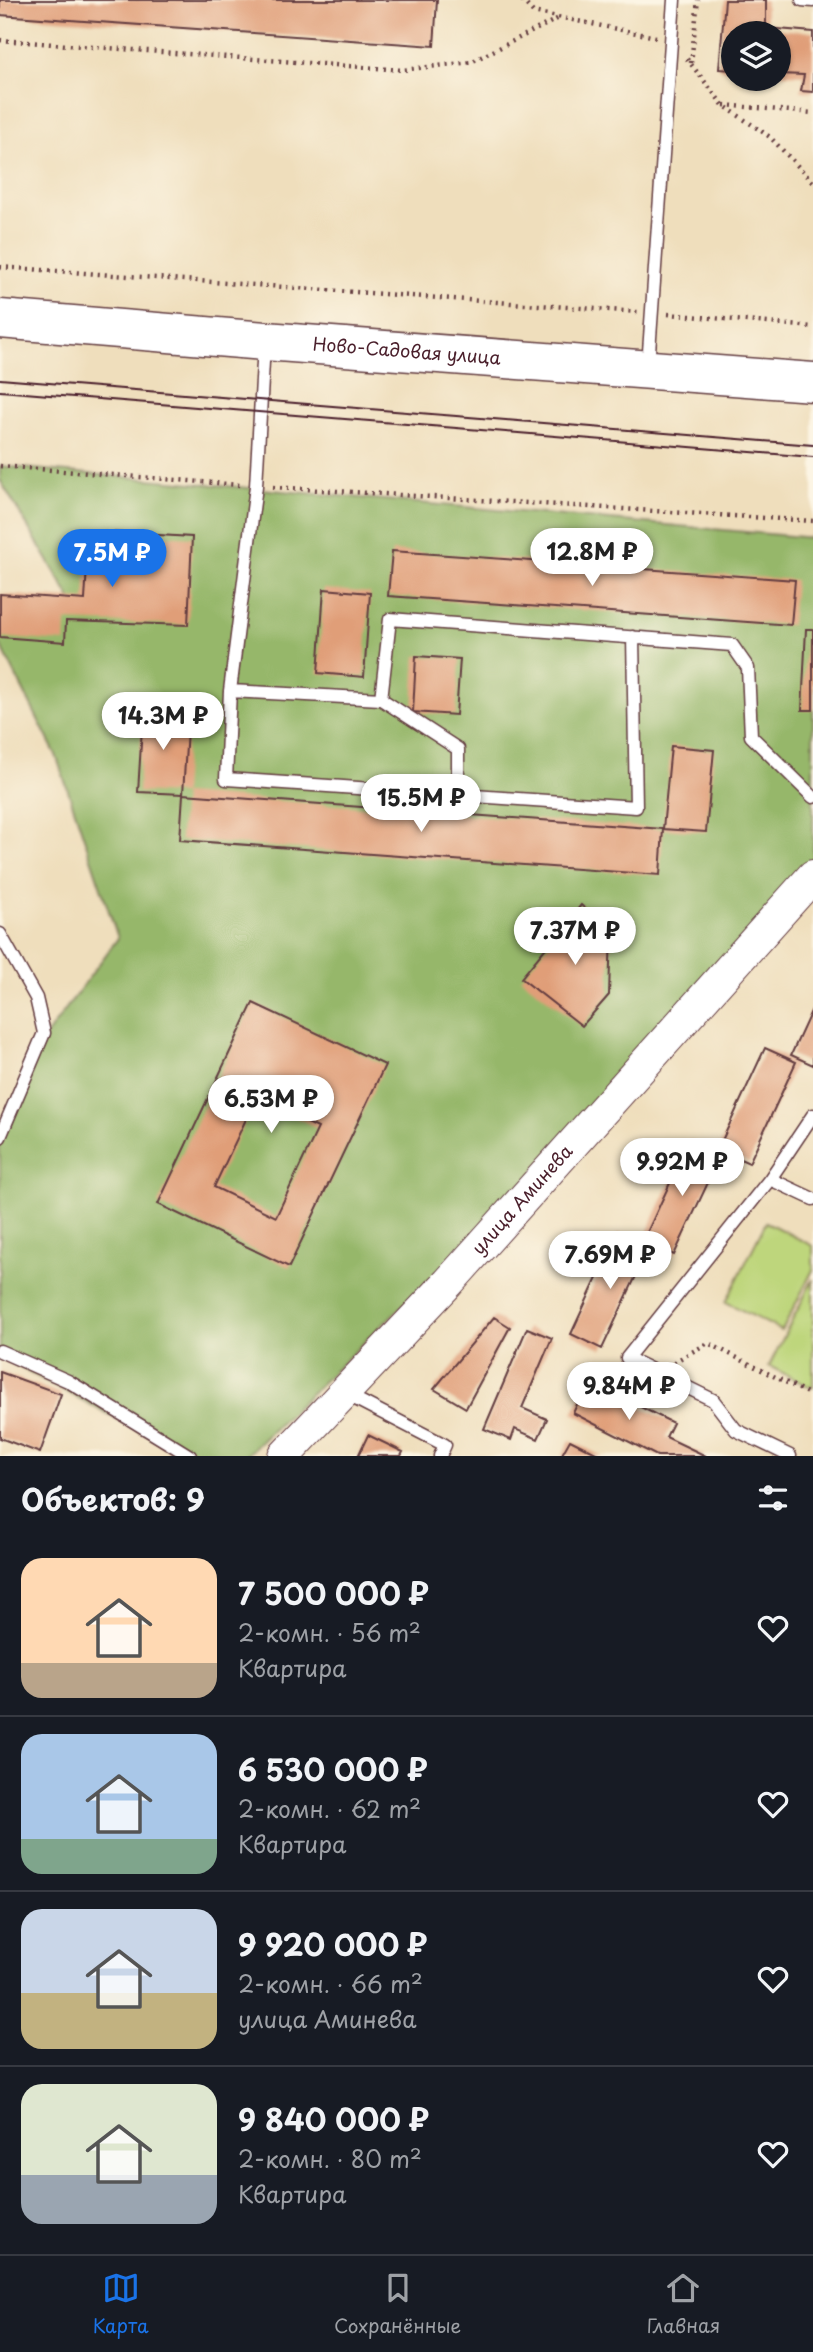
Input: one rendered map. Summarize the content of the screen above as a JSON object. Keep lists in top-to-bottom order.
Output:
{
  "streets": {
    "main road": ["Ново-Садовая улица"],
    "street": ["улица Аминева"]
  },
  "page": {
    "price": [
      "12.8M ₽",
      "7.5M ₽",
      "14.3M ₽",
      "15.5M ₽",
      "7.37M ₽",
      "6.53M ₽",
      "9.92M ₽",
      "7.69M ₽",
      "9.84M ₽"
    ],
    "heading": "Объектов: 9",
    "list": [
      {
        "name": "7 500 000 ₽",
        "note": "2-комн. · 56 m² · Квартира"
      },
      {
        "name": "6 530 000 ₽",
        "note": "2-комн. · 62 m² · Квартира"
      },
      {
        "name": "9 920 000 ₽",
        "note": "2-комн. · 66 m² · улица Аминева"
      },
      {
        "name": "9 840 000 ₽",
        "note": "2-комн. · 80 m² · Квартира"
      }
    ],
    "tabs": ["Карта", "Сохранённые", "Главная"]
  }
}
